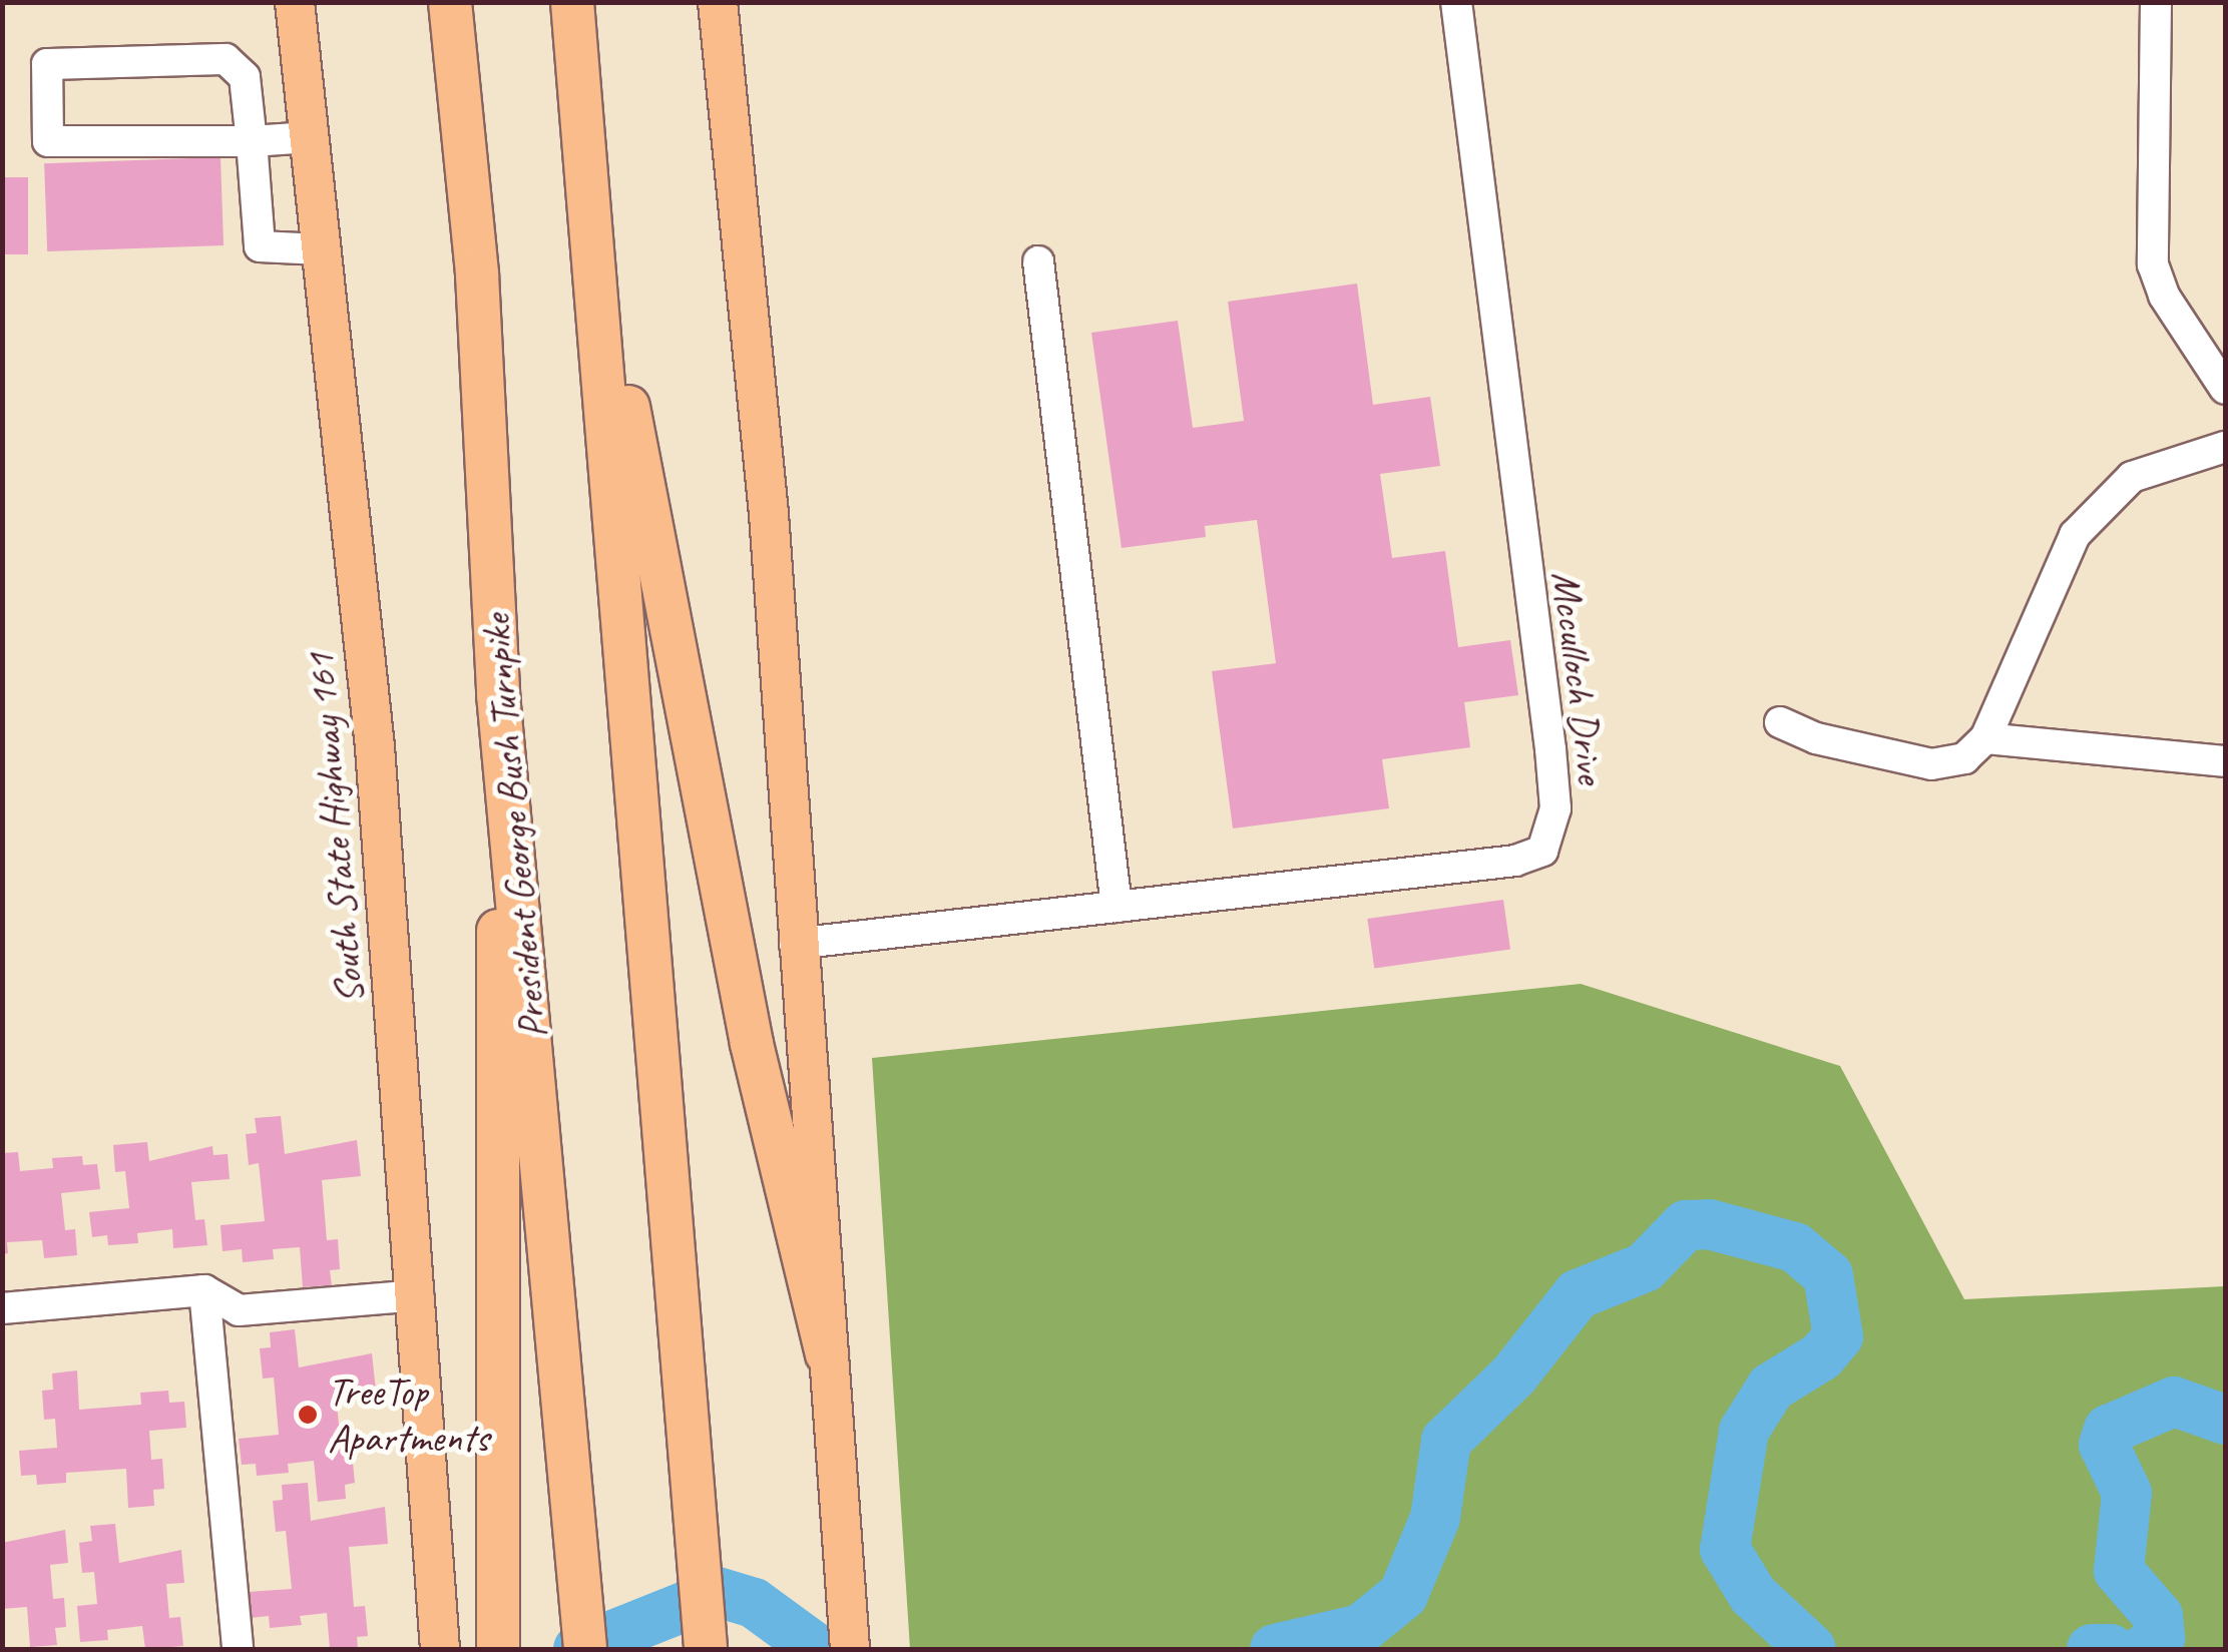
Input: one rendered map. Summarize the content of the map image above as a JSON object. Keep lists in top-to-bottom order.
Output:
{
  "streets": {
    "highway": ["President George Bush Turnpike"],
    "main road": ["South State Highway 161"],
    "lane": ["Mcculloch Drive"]
  },
  "places": ["TreeTop Apartments"]
}
